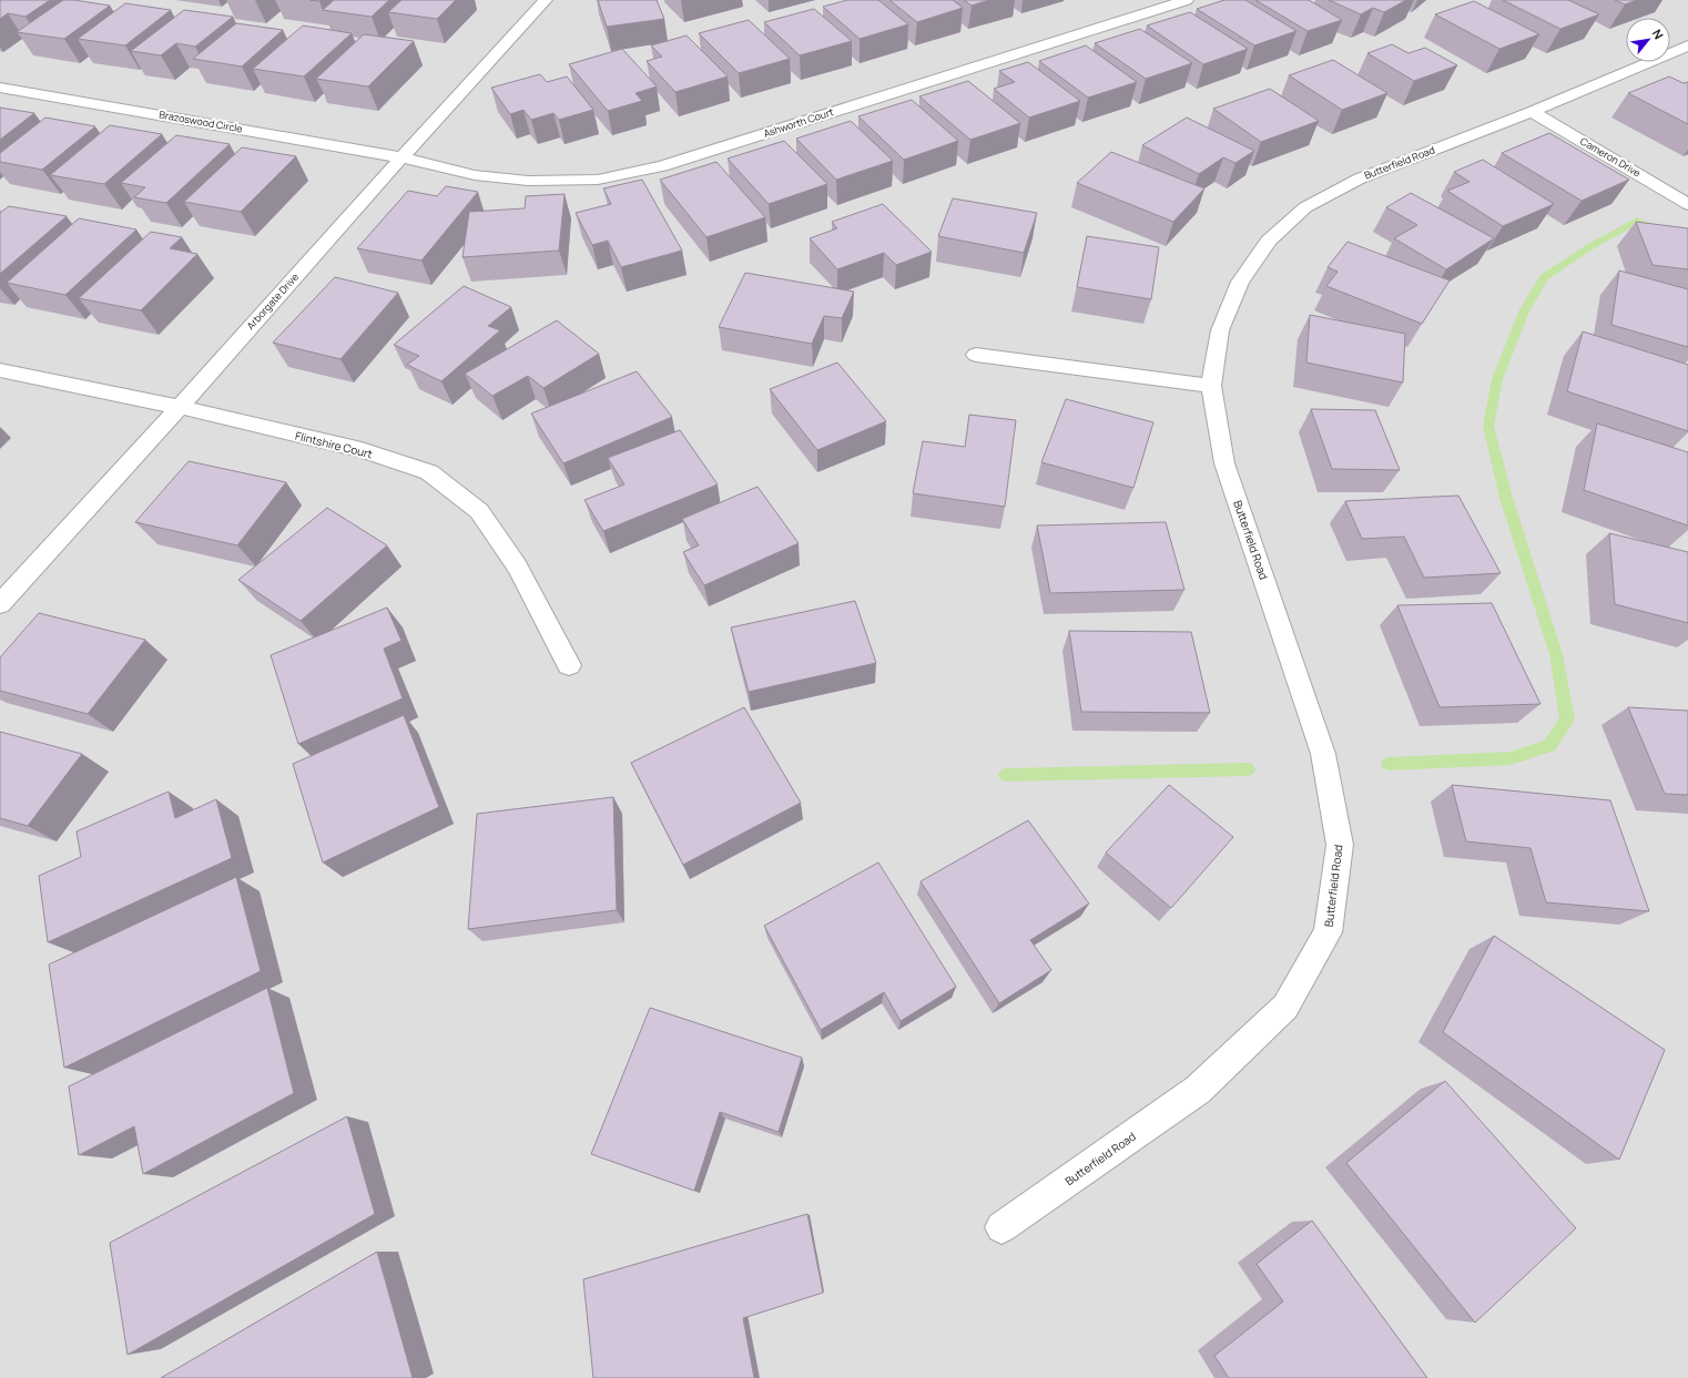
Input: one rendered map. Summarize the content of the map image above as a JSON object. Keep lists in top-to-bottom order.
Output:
{
  "streets": {
    "street": [
      "Brazoswood Circle",
      "Ashworth Court",
      "Cameron Drive",
      "Butterfield Road",
      "Arborgate Drive",
      "Flintshire Court"
    ]
  },
  "crossings": [
    ["Brazoswood Circle", "Ashworth Court"],
    ["Brazoswood Circle", "Arborgate Drive"],
    ["Ashworth Court", "Arborgate Drive"],
    ["Cameron Drive", "Butterfield Road"],
    ["Arborgate Drive", "Flintshire Court"]
  ],
  "north": "top right"
}
